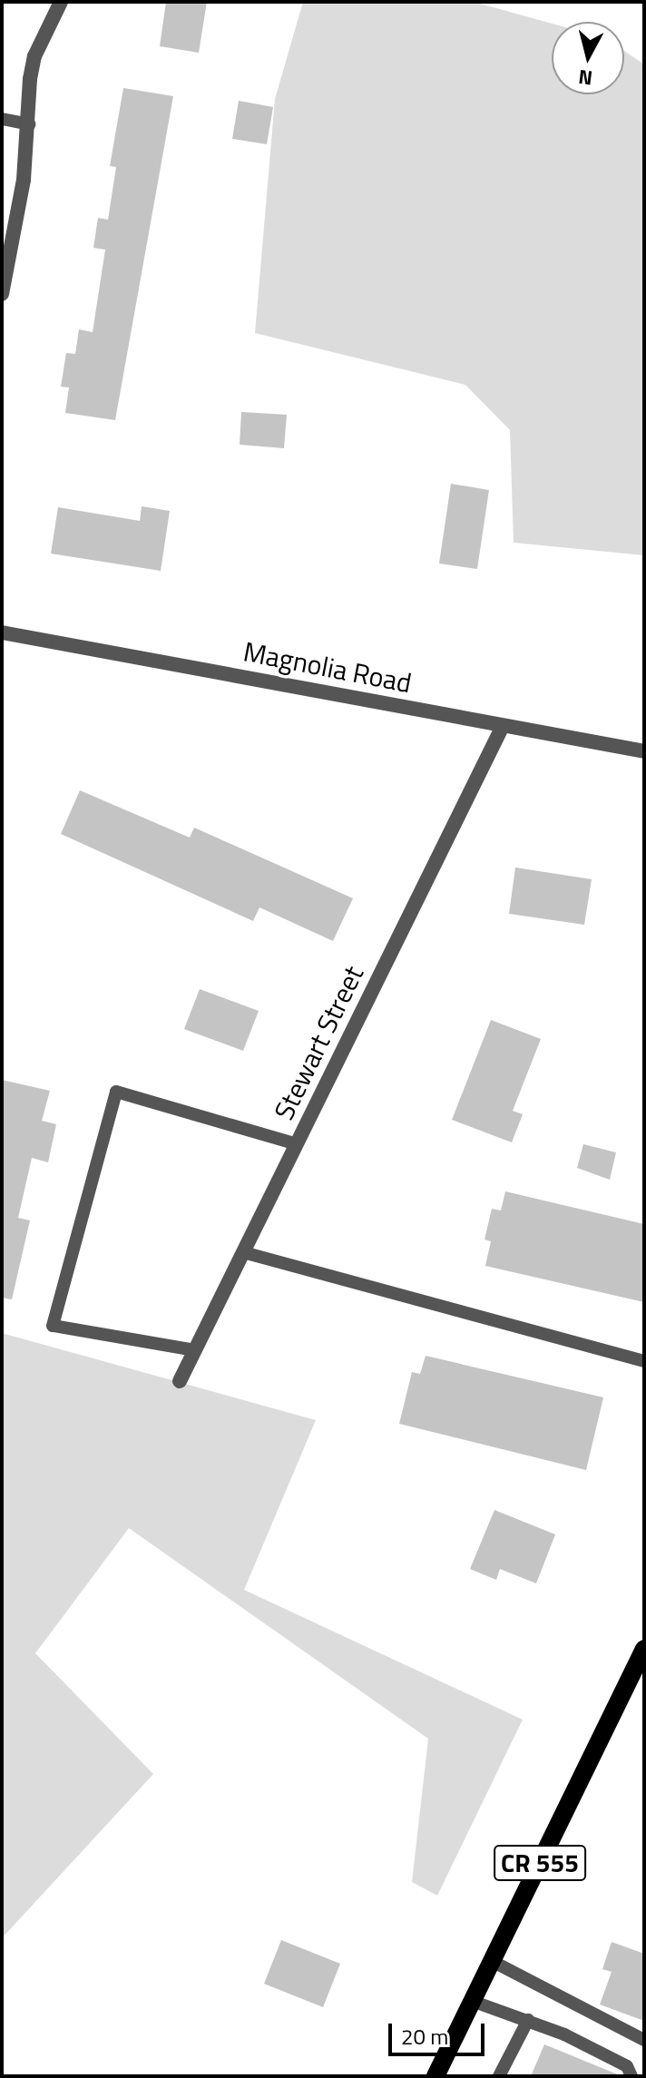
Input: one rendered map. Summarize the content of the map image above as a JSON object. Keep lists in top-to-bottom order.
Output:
{
  "streets": {
    "main road": ["CR 555"],
    "street": ["Magnolia Road", "Stewart Street"]
  },
  "crossings": [
    ["Magnolia Road", "Stewart Street"]
  ],
  "scale_bar": "20 m",
  "north": "bottom"
}
